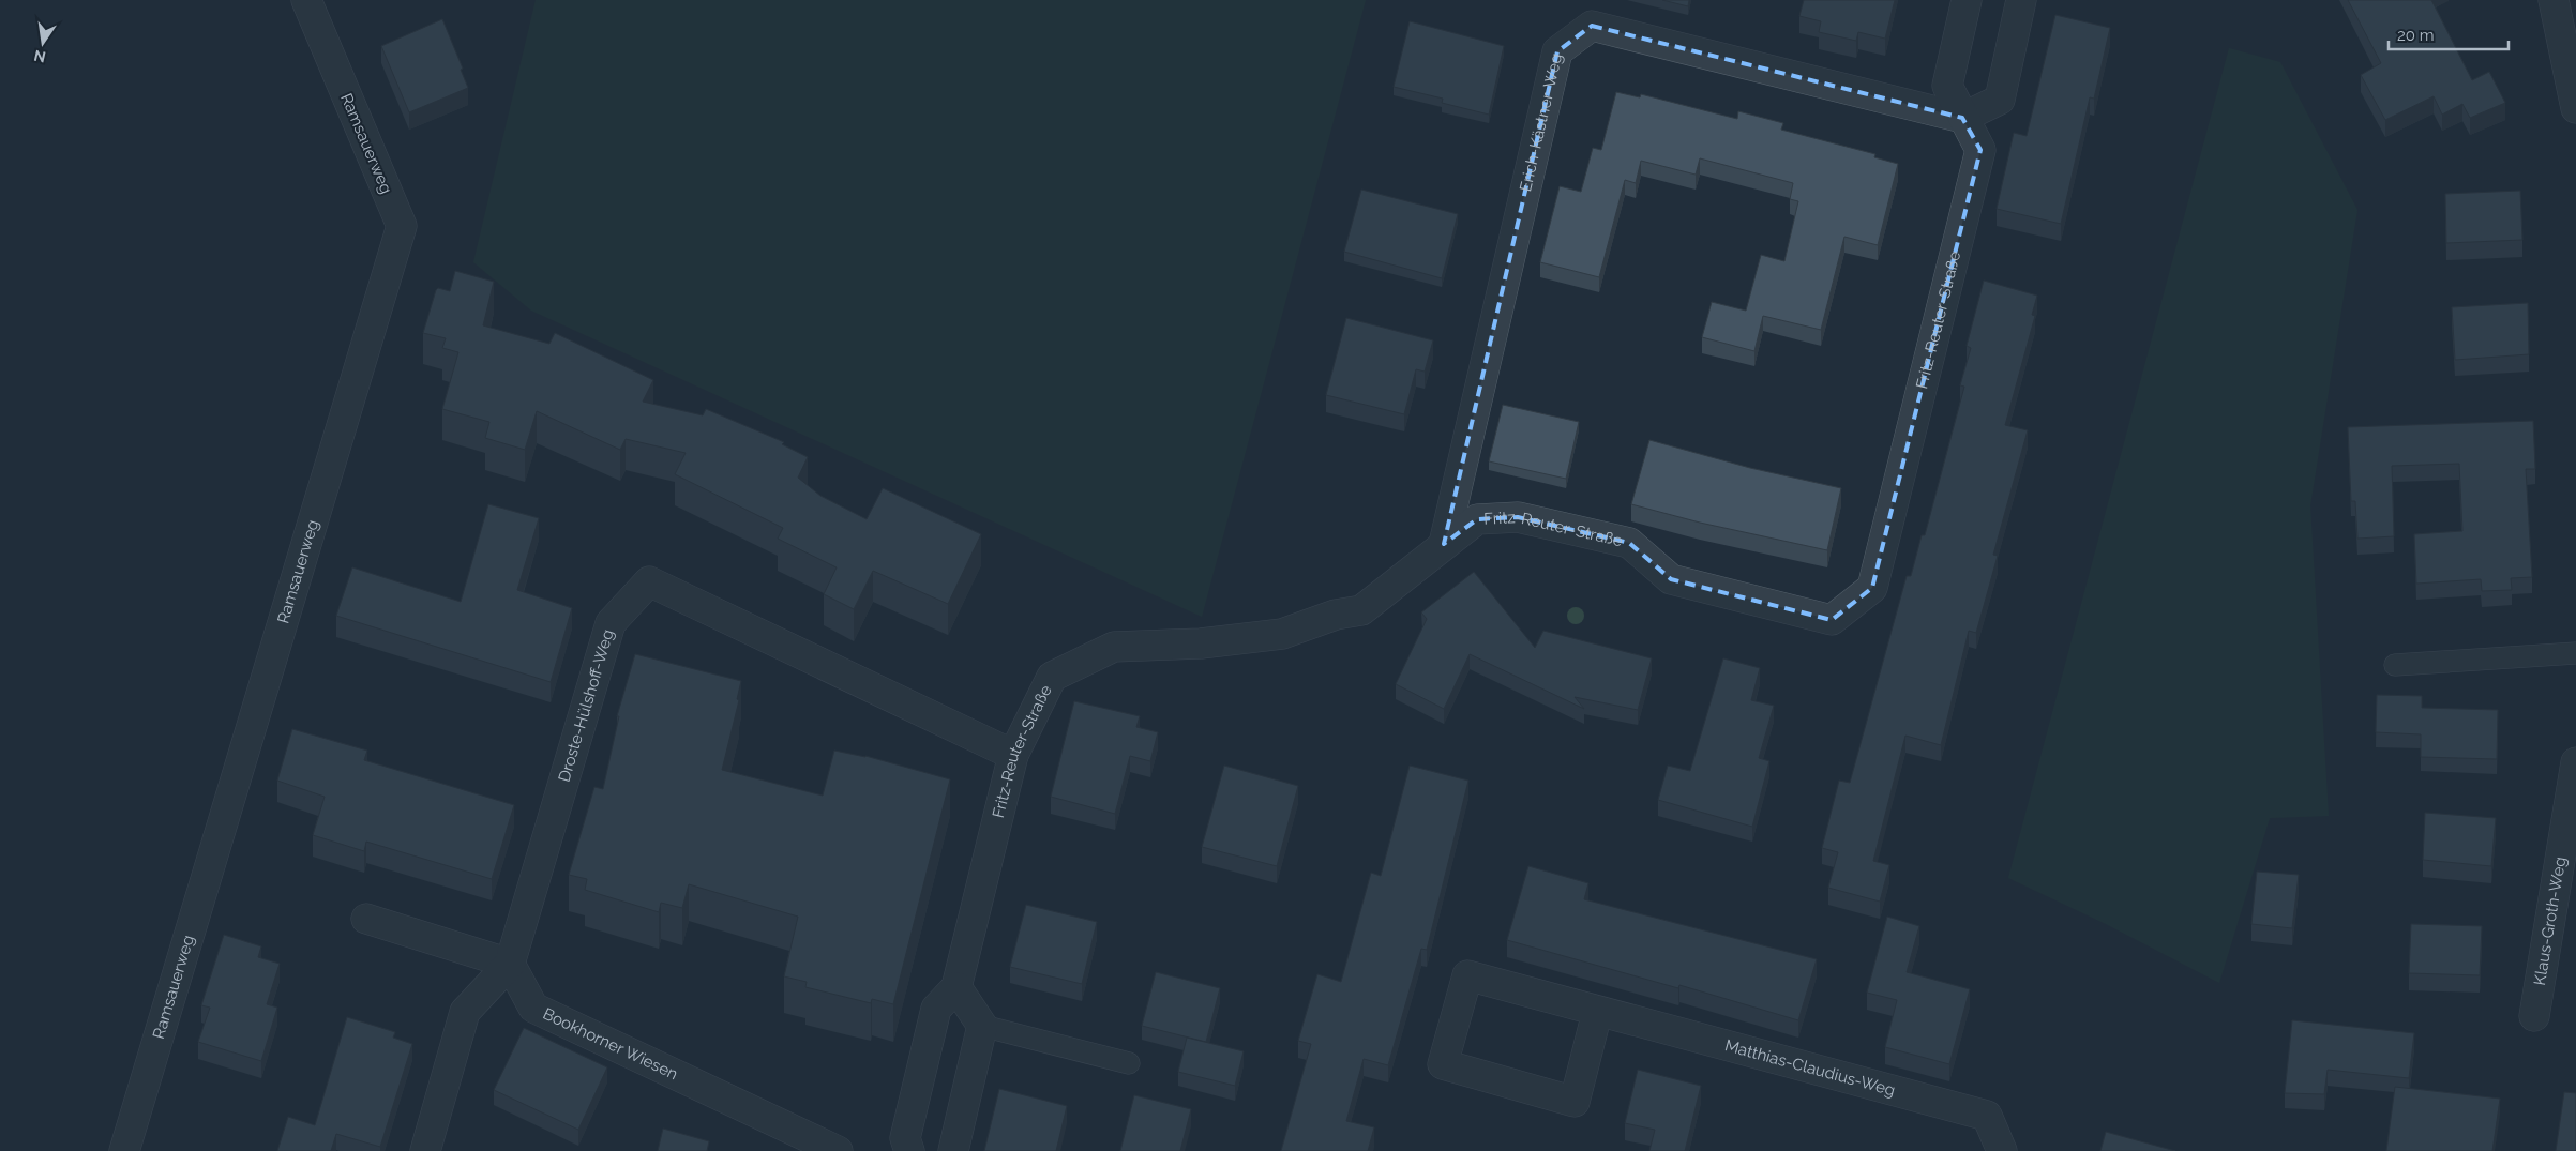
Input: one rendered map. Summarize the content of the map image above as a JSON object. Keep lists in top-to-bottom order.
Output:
{
  "streets": {
    "street": [
      "Erich-Kästner-Weg",
      "Ramsauerweg",
      "Fritz-Reuter-Straße",
      "Droste-Hülshoff-Weg",
      "Klaus-Groth-Weg",
      "Bookhorner Wiesen",
      "Matthias-Claudius-Weg"
    ]
  },
  "crossings": [
    ["Erich-Kästner-Weg", "Fritz-Reuter-Straße"],
    ["Fritz-Reuter-Straße", "Droste-Hülshoff-Weg"],
    ["Droste-Hülshoff-Weg", "Bookhorner Wiesen"]
  ],
  "scale_bar": "20 m",
  "north": "bottom"
}
